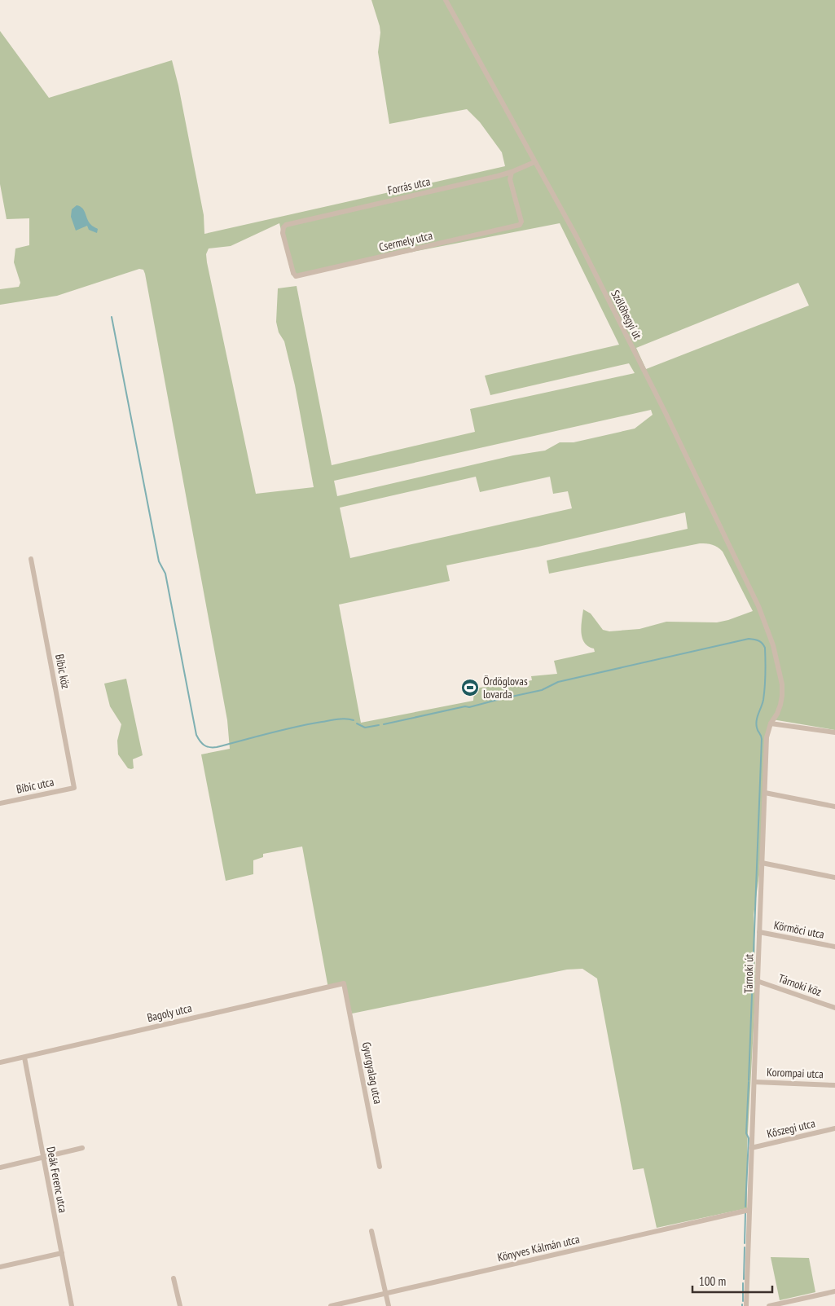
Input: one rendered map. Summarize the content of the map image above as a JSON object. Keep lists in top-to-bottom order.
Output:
{
  "streets": {
    "street": [
      "Forrás utca",
      "Csermely utca",
      "Szőlőhegyi út",
      "Bíbic köz",
      "Bíbic utca",
      "Körmöci utca",
      "Tárnoki út",
      "Tárnoki köz",
      "Bagoly utca",
      "Gyurgyalag utca",
      "Korompai utca",
      "Kőszegi utca",
      "Deák Ferenc utca",
      "Könyves Kálmán utca"
    ]
  },
  "crossings": [
    ["Forrás utca", "Csermely utca"],
    ["Forrás utca", "Szőlőhegyi út"],
    ["Szőlőhegyi út", "Tárnoki út"],
    ["Bíbic köz", "Bíbic utca"],
    ["Körmöci utca", "Tárnoki út"],
    ["Tárnoki út", "Tárnoki köz"],
    ["Tárnoki út", "Korompai utca"],
    ["Tárnoki út", "Kőszegi utca"],
    ["Tárnoki út", "Könyves Kálmán utca"],
    ["Bagoly utca", "Gyurgyalag utca"],
    ["Bagoly utca", "Deák Ferenc utca"]
  ],
  "places": {
    "sports": ["Ördöglovas lovarda"]
  },
  "scale_bar": "100 m"
}
